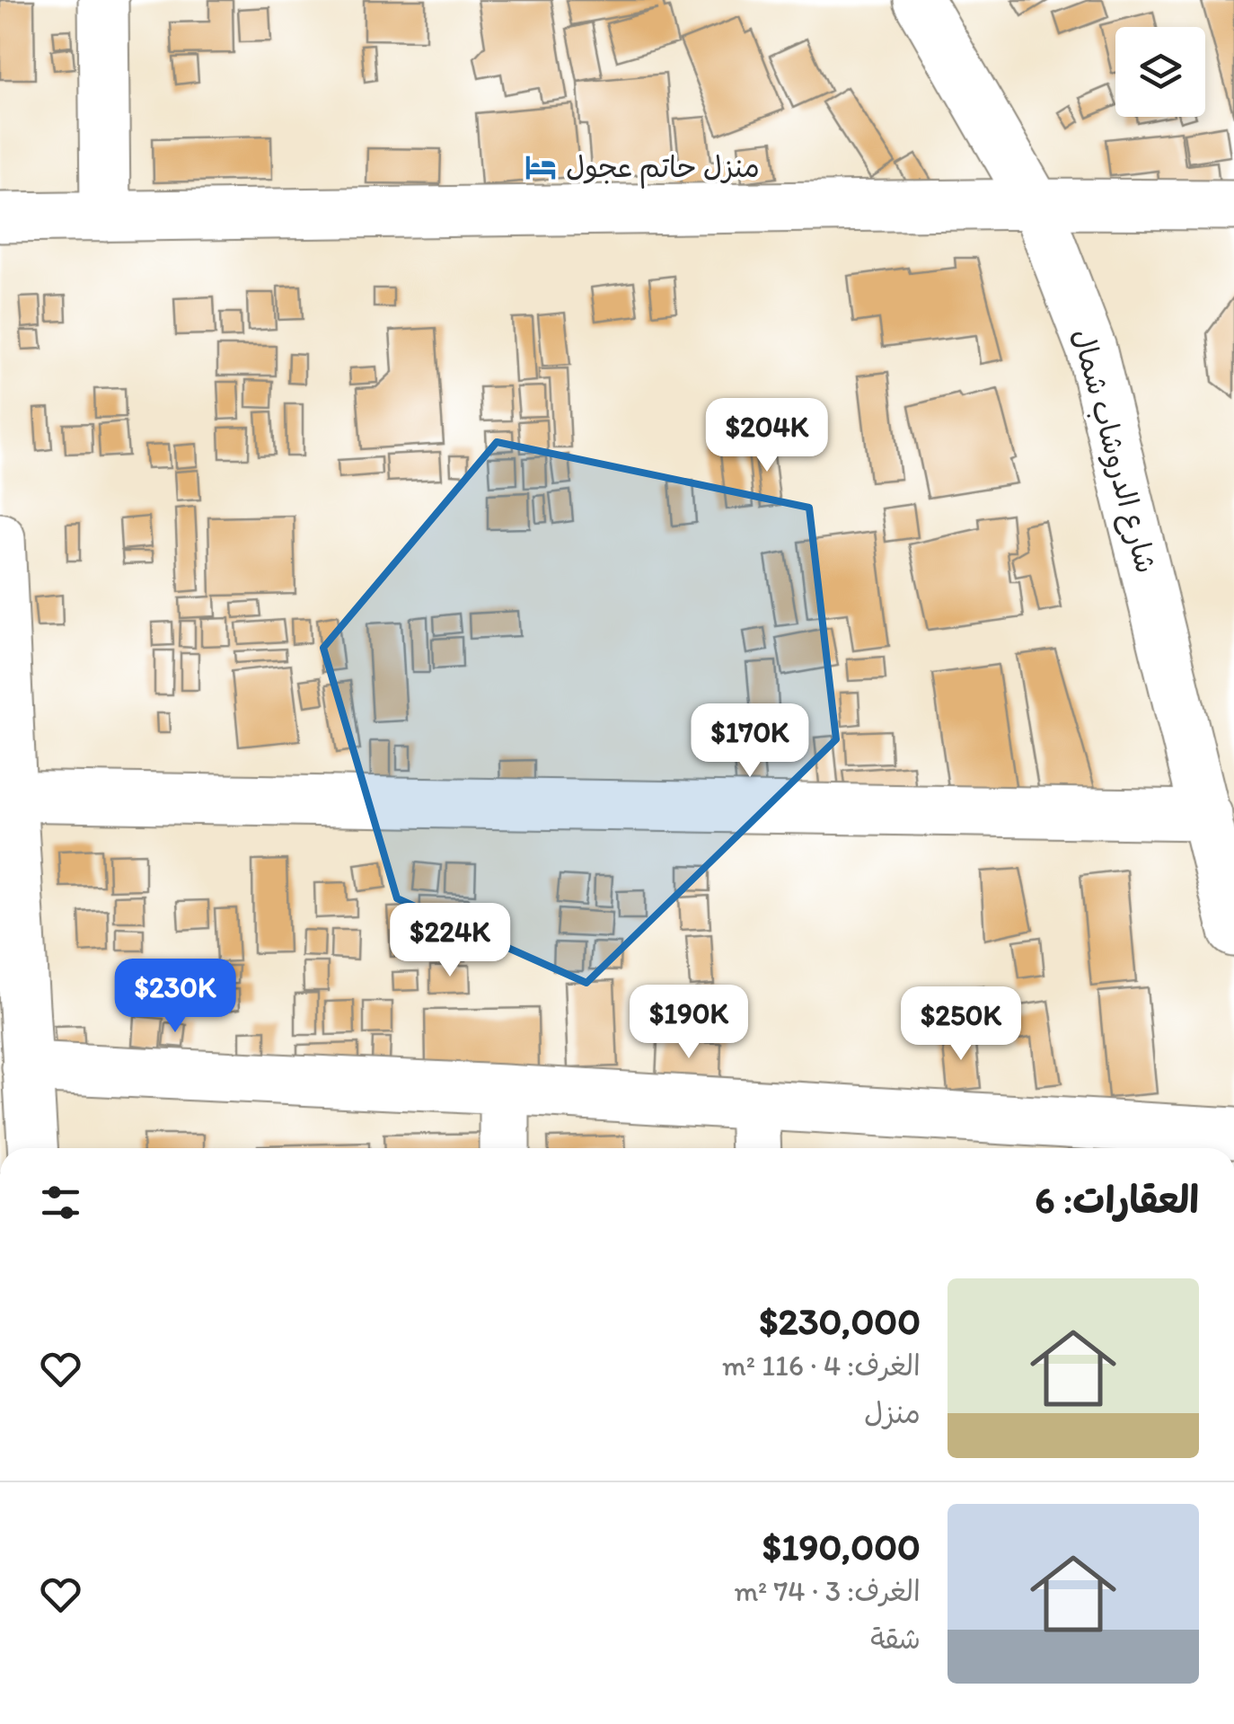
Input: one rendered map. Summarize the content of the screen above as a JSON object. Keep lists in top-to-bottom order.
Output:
{
  "streets": {
    "street": ["شارع الدروشاب شمال"]
  },
  "places": {
    "hotel": ["منزل حاتم عجول"]
  },
  "page": {
    "price": [
      "$204K",
      "$170K",
      "$224K",
      "$230K",
      "$190K",
      "$250K"
    ],
    "heading": "العقارات: 6",
    "list": [
      {
        "name": "$230,000",
        "note": "الغرف: 4 · 116 m² · منزل"
      },
      {
        "name": "$190,000",
        "note": "الغرف: 3 · 74 m² · شقة"
      }
    ]
  }
}
